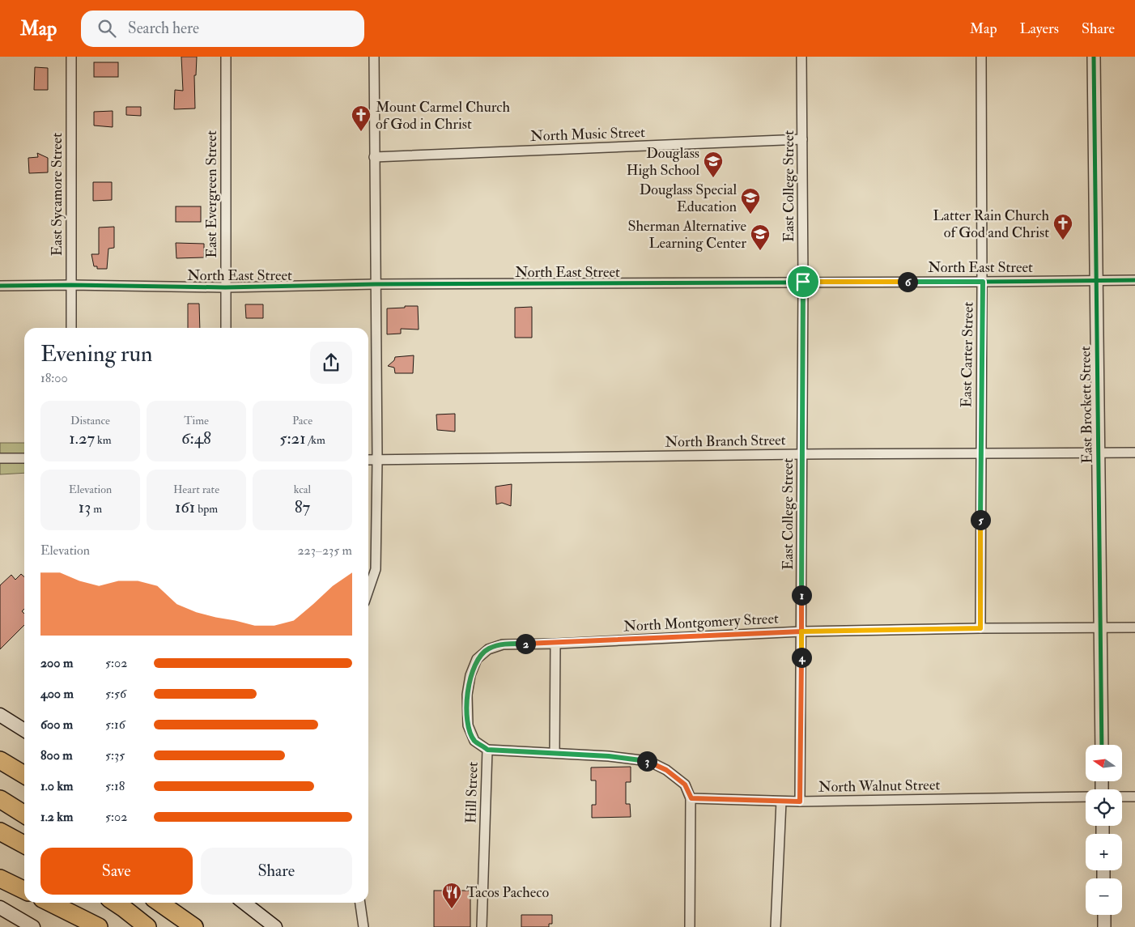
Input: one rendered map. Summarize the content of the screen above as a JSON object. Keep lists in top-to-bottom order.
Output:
{
  "streets": {
    "street": [
      "North Music Street",
      "East College Street",
      "East Sycamore Street",
      "East Evergreen Street",
      "North East Street",
      "East Carter Street",
      "East Brockett Street",
      "North Branch Street",
      "North Montgomery Street",
      "North Walnut Street",
      "Hill Street"
    ]
  },
  "crossings": [
    ["North Music Street", "East College Street"],
    ["East College Street", "North East Street"],
    ["East College Street", "North Branch Street"],
    ["East College Street", "North Montgomery Street"],
    ["East College Street", "North Walnut Street"],
    ["East Sycamore Street", "North East Street"],
    ["East Evergreen Street", "North East Street"],
    ["North East Street", "East Carter Street"],
    ["North East Street", "East Brockett Street"],
    ["East Carter Street", "North Branch Street"],
    ["East Carter Street", "North Montgomery Street"],
    ["East Brockett Street", "North Branch Street"],
    ["East Brockett Street", "North Montgomery Street"],
    ["North Montgomery Street", "Hill Street"]
  ],
  "places": {
    "church": ["Mount Carmel Church of God in Christ", "Latter Rain Church of God and Christ"],
    "school or university": ["Douglass High School", "Douglass Special Education", "Sherman Alternative Learning Center"],
    "restaurant": ["Tacos Pacheco"]
  },
  "north": "left",
  "page": {
    "header": "Map",
    "search": "Search here",
    "nav": ["Map", "Layers", "Share"],
    "pins": [
      "6",
      "5",
      "1",
      "2",
      "4",
      "3"
    ],
    "heading": ["Evening run", "18:00"],
    "stats": [
      ["Distance", "1.27 km"],
      ["Time", "6:48"],
      ["Pace", "5:21 /km"],
      ["Elevation", "13 m"],
      ["Heart rate", "161 bpm"],
      ["kcal", "87"]
    ],
    "chart": ["Elevation", "223–235 m"],
    "list": [
      {
        "name": "200 m",
        "note": "5:02"
      },
      {
        "name": "400 m",
        "note": "5:56"
      },
      {
        "name": "600 m",
        "note": "5:16"
      },
      {
        "name": "800 m",
        "note": "5:35"
      },
      {
        "name": "1.0 km",
        "note": "5:18"
      },
      {
        "name": "1.2 km",
        "note": "5:02"
      }
    ],
    "map_buttons": ["+", "−"],
    "buttons": ["Save", "Share"]
  }
}
